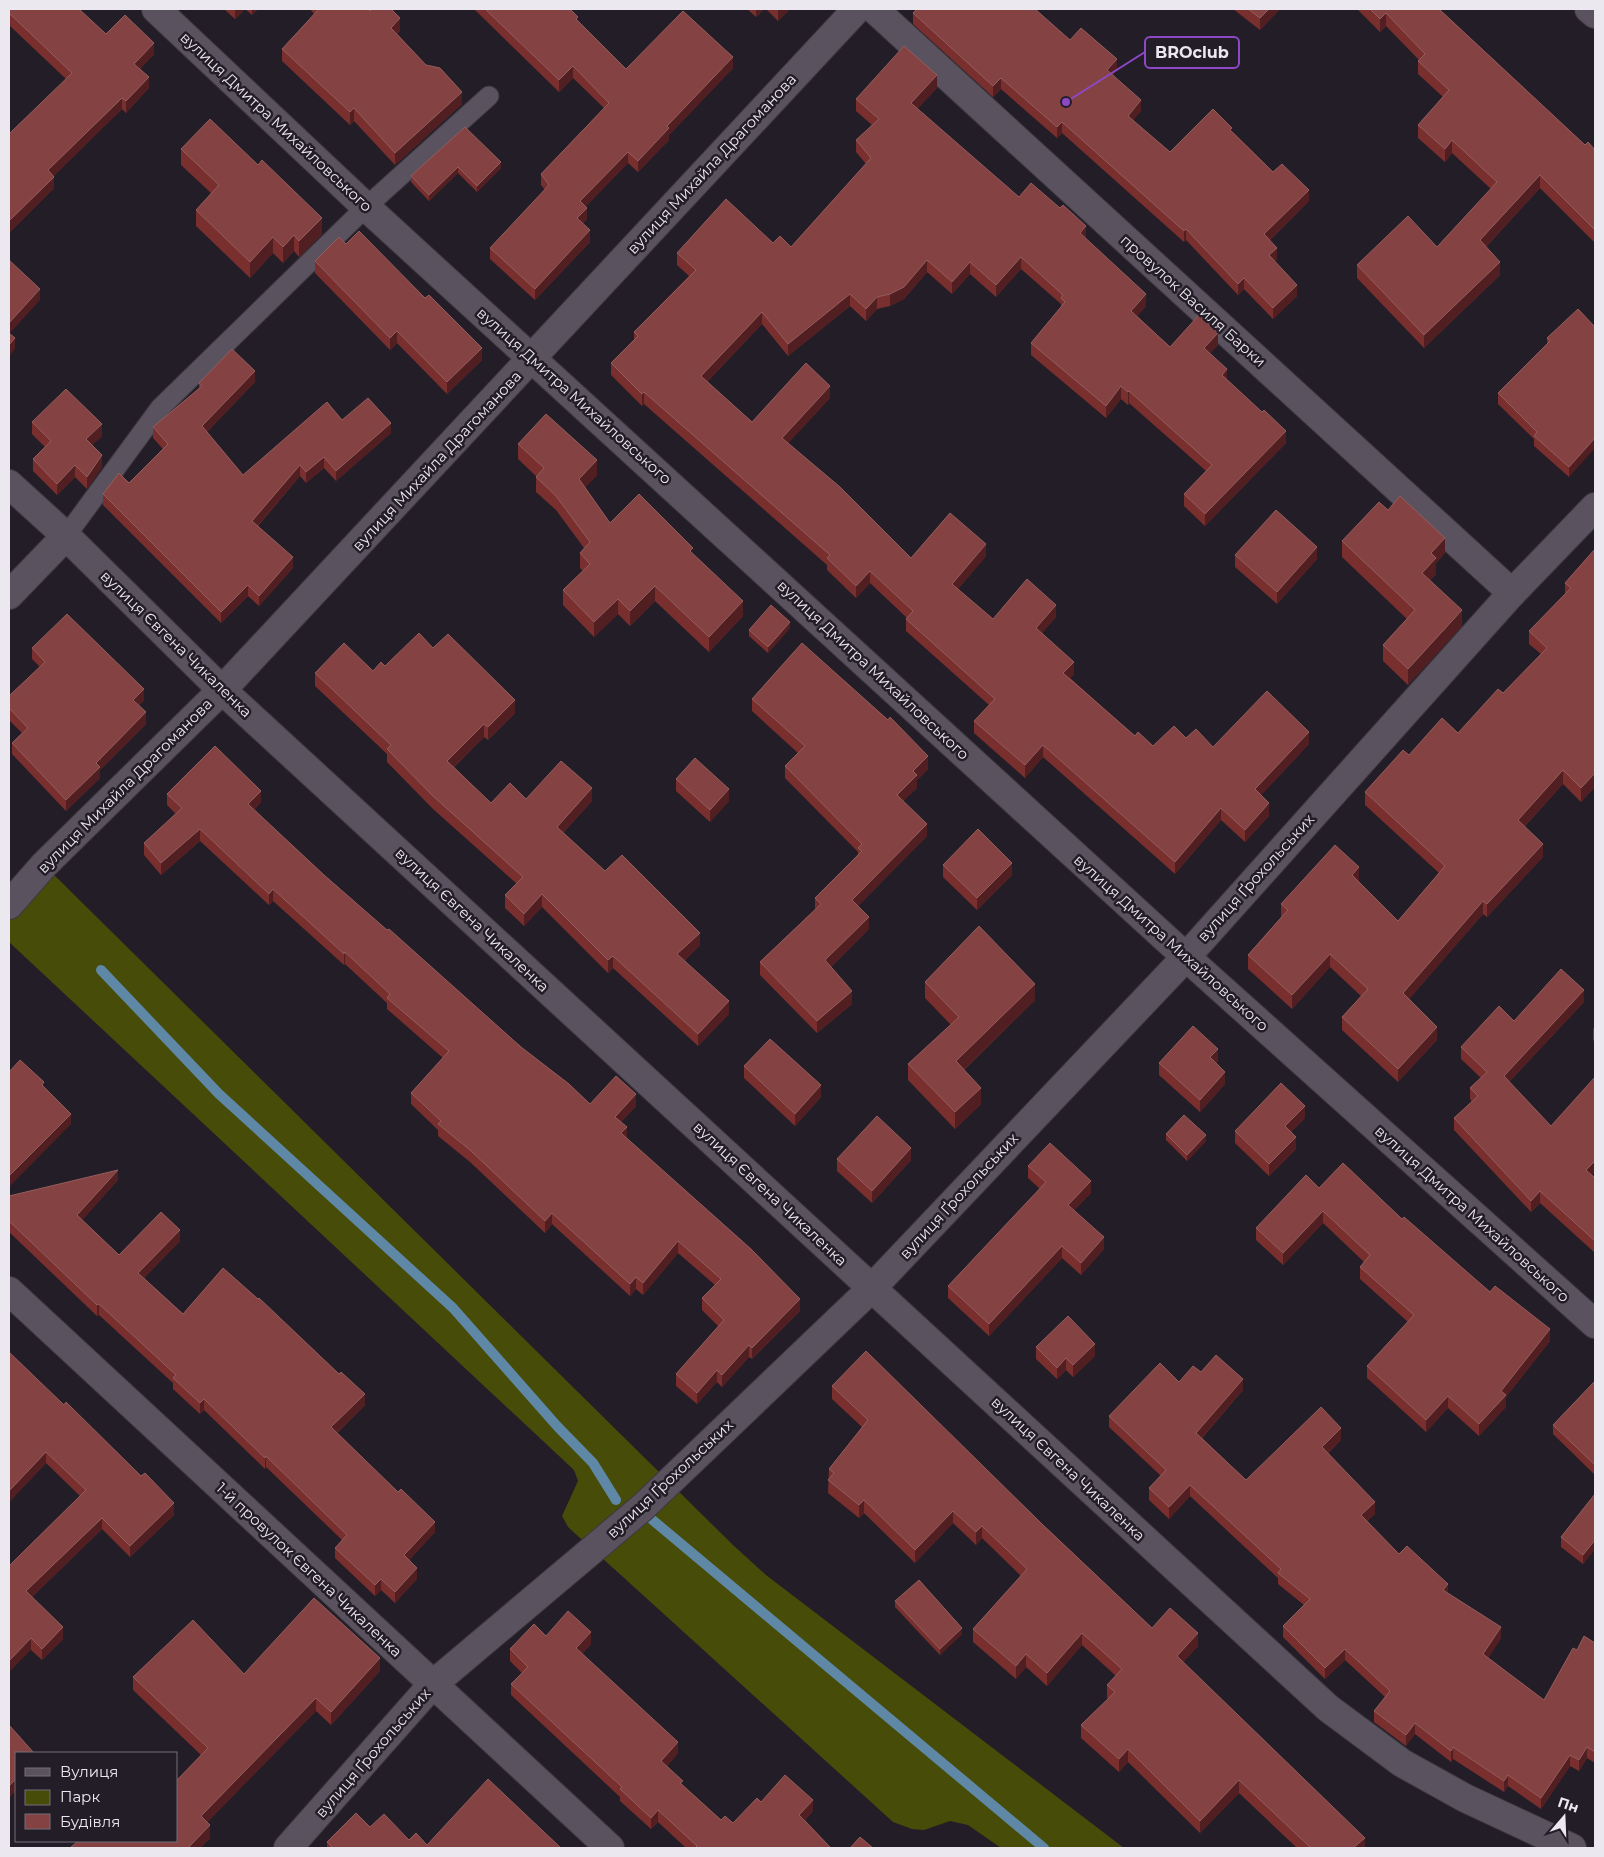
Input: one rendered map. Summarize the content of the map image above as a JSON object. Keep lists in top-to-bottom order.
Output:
{
  "streets": {
    "street": [
      "вулиця Дмитра Михайловського",
      "вулиця Михайла Драгоманова",
      "провулок Василя Барки",
      "вулиця Євгена Чикаленка",
      "вулиця Ґрохольських",
      "1-й провулок Євгена Чикаленка"
    ]
  },
  "crossings": [
    ["вулиця Дмитра Михайловського", "вулиця Михайла Драгоманова"],
    ["вулиця Дмитра Михайловського", "вулиця Ґрохольських"],
    ["вулиця Михайла Драгоманова", "вулиця Євгена Чикаленка"],
    ["провулок Василя Барки", "вулиця Ґрохольських"],
    ["вулиця Євгена Чикаленка", "вулиця Ґрохольських"],
    ["вулиця Ґрохольських", "1-й провулок Євгена Чикаленка"]
  ],
  "places": ["BROclub"],
  "legend": ["Вулиця", "Парк", "Будівля"],
  "north": "top"
}
